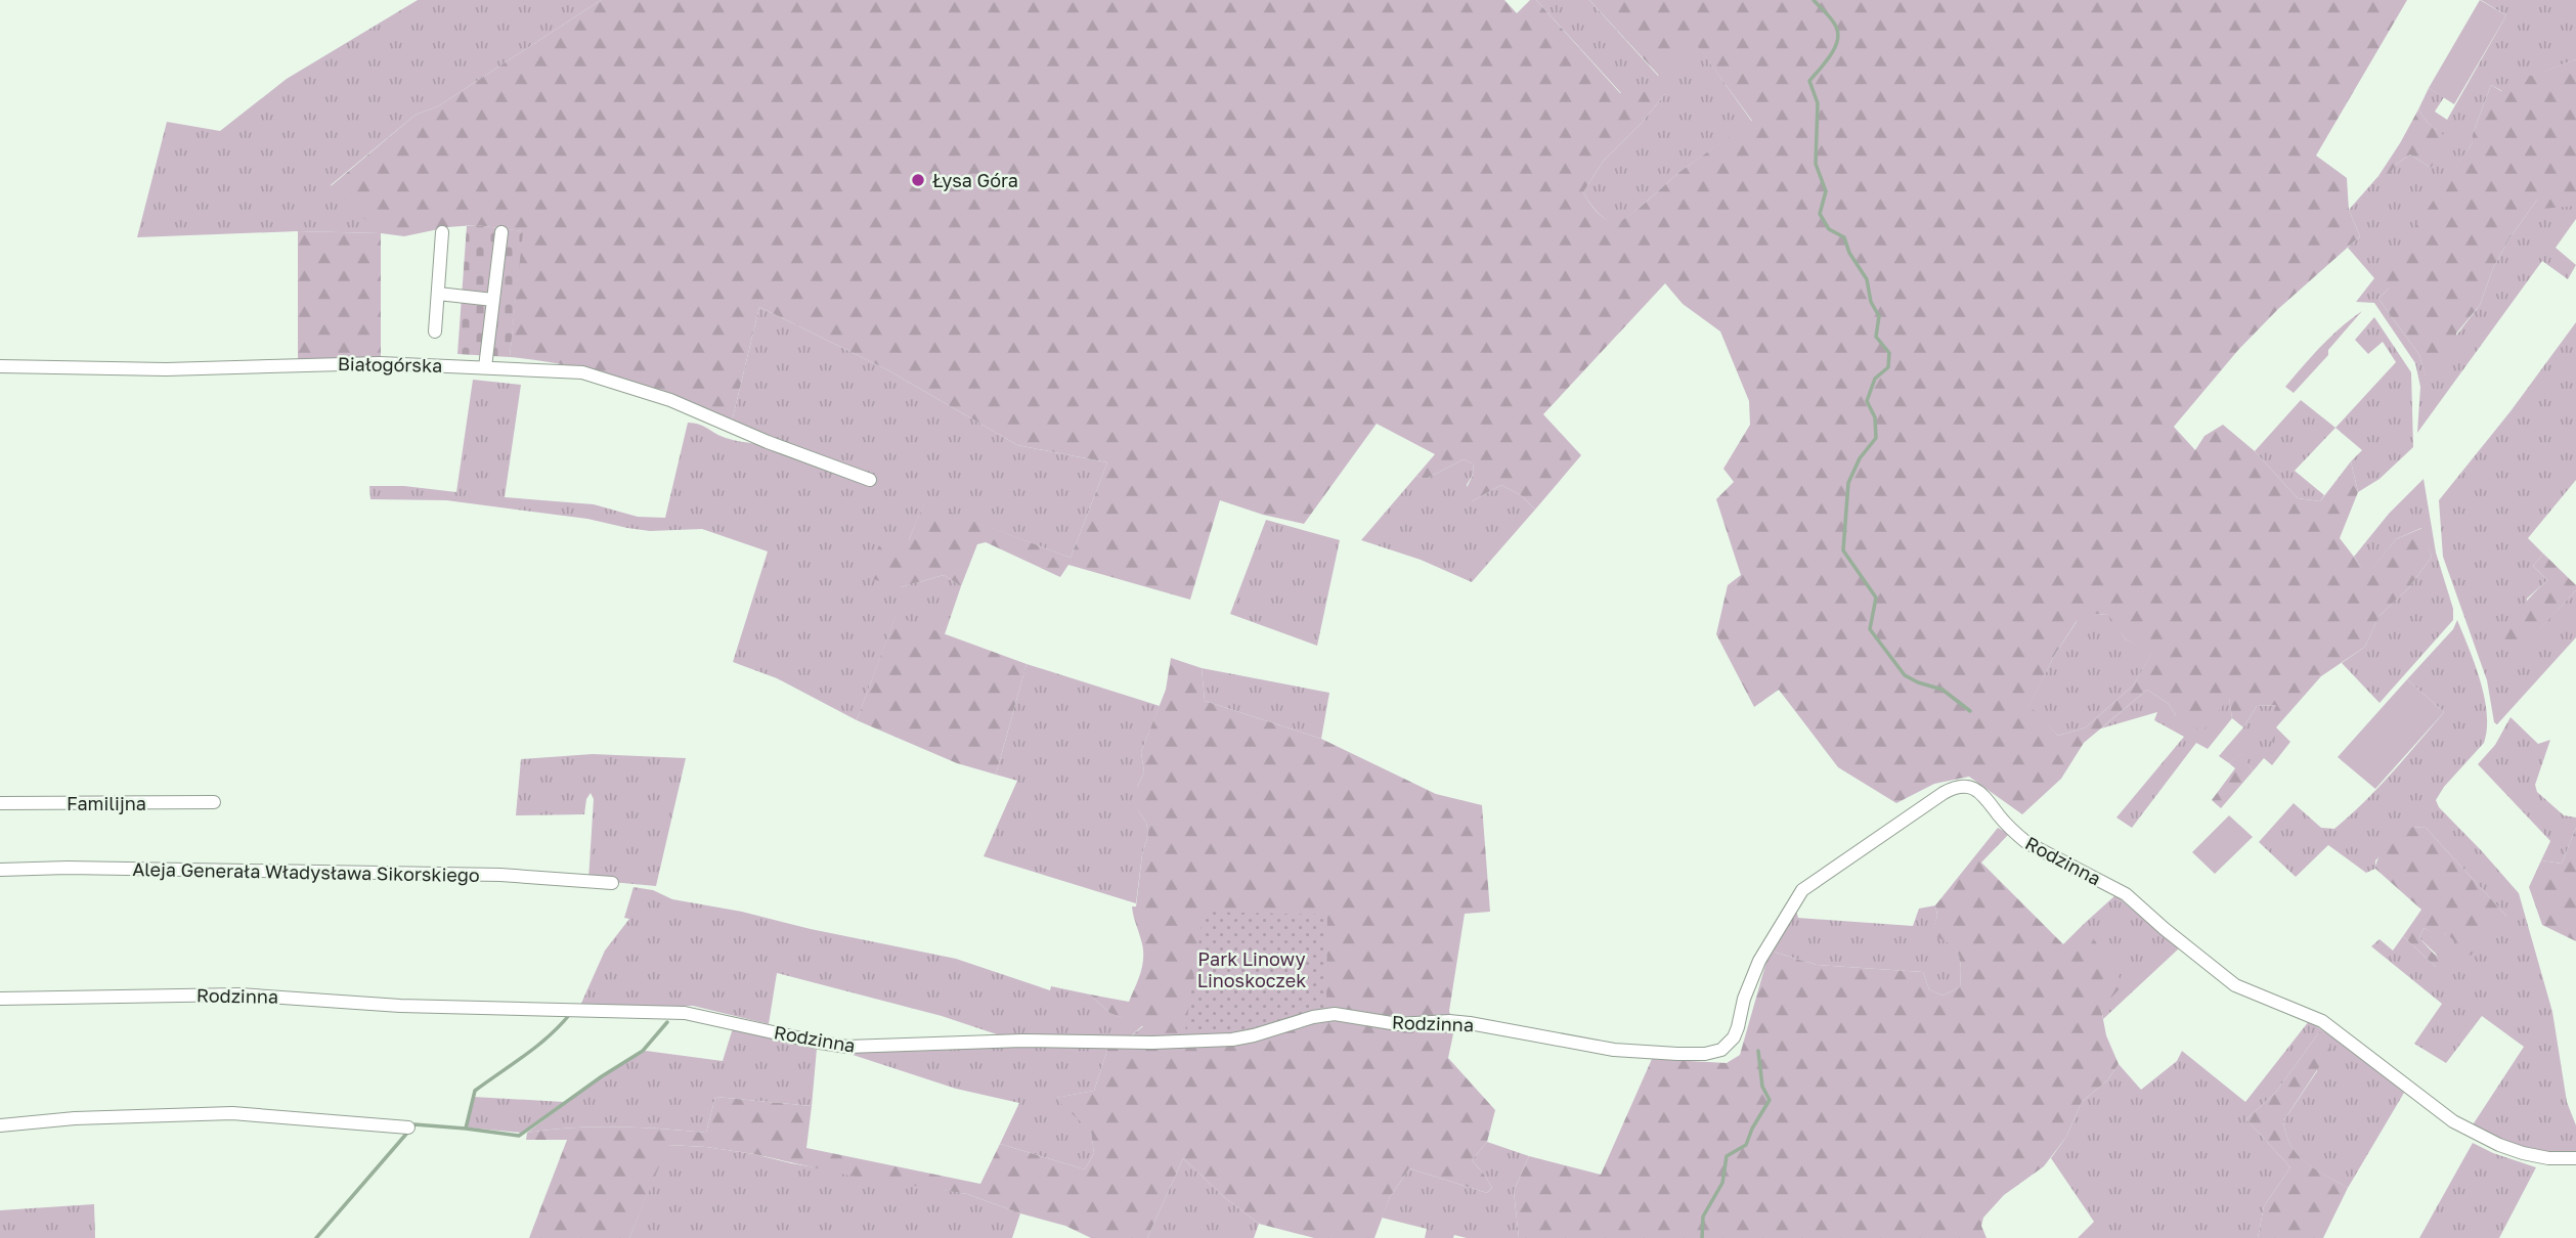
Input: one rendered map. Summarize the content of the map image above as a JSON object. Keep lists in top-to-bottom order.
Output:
{
  "streets": {
    "street": [
      "Białogórska",
      "Familijna",
      "Rodzinna",
      "Aleja Generała Władysława Sikorskiego"
    ]
  },
  "parks": ["Park Linowy Linoskoczek"],
  "places": ["Łysa Góra"]
}
